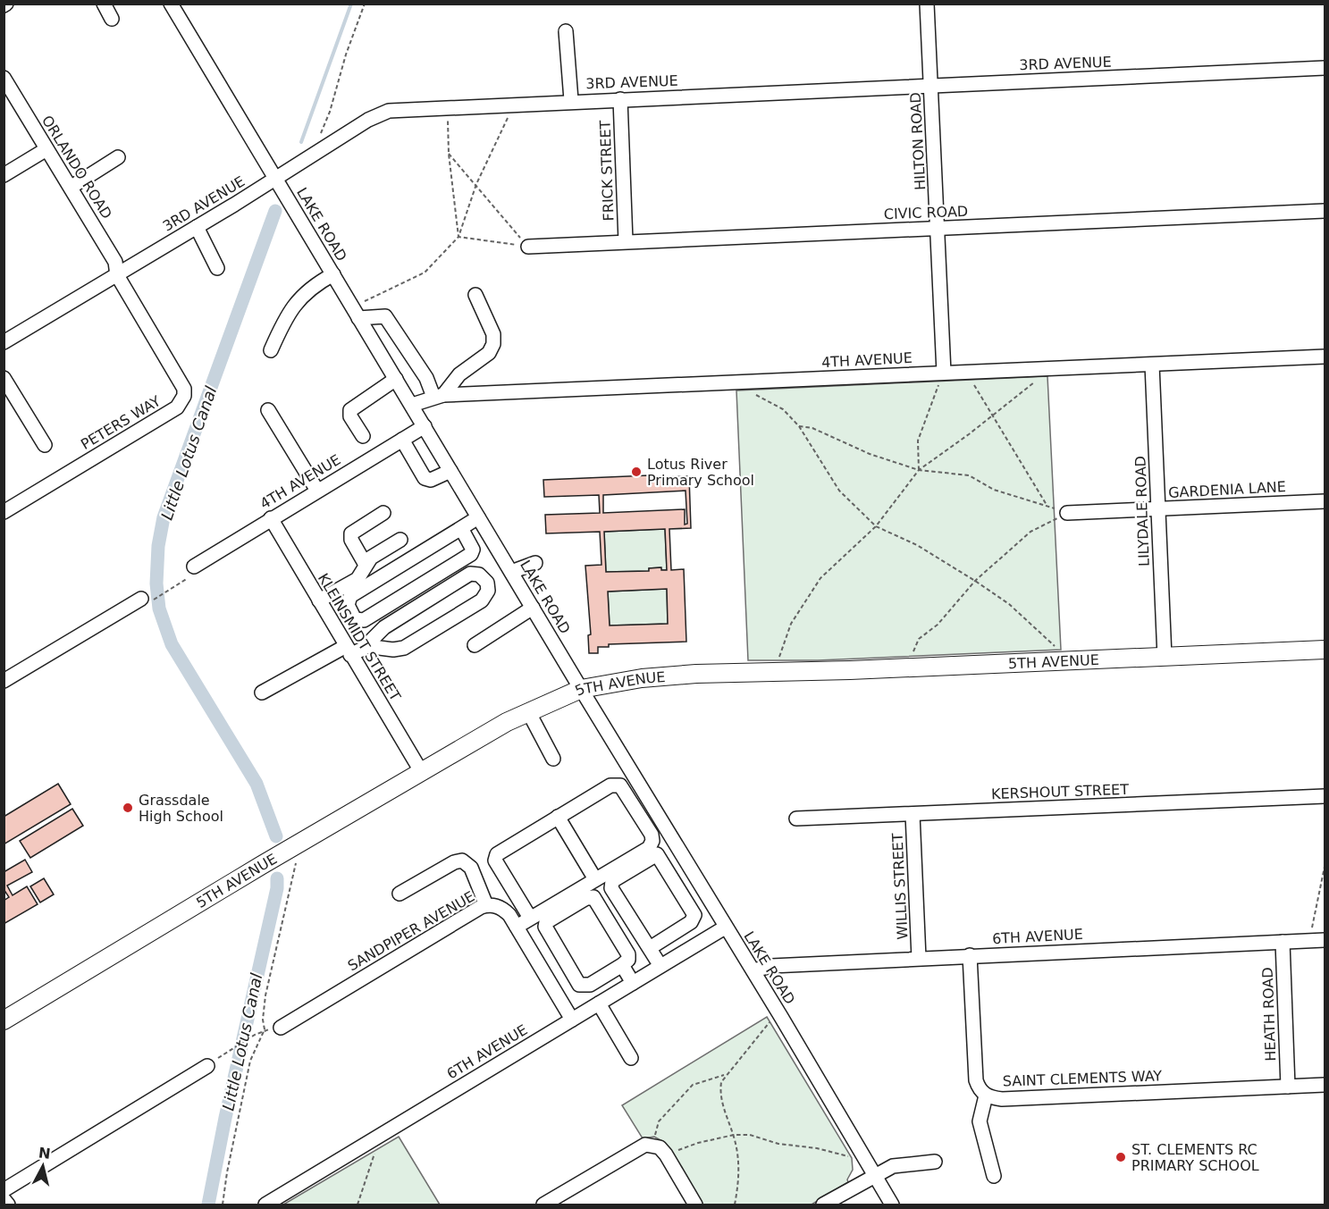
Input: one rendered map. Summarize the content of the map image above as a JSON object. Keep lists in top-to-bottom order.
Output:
{
  "streets": {
    "main road": ["5TH AVENUE"],
    "street": [
      "3RD AVENUE",
      "HILTON ROAD",
      "ORLANDO ROAD",
      "FRICK STREET",
      "CIVIC ROAD",
      "LAKE ROAD",
      "4TH AVENUE",
      "PETERS WAY",
      "GARDENIA LANE",
      "LILYDALE ROAD",
      "KLEINSMIDT STREET",
      "KERSHOUT STREET",
      "WILLIS STREET",
      "SANDPIPER AVENUE",
      "6TH AVENUE",
      "HEATH ROAD",
      "SAINT CLEMENTS WAY"
    ]
  },
  "crossings": [
    ["3RD AVENUE", "HILTON ROAD"],
    ["3RD AVENUE", "ORLANDO ROAD"],
    ["3RD AVENUE", "FRICK STREET"],
    ["3RD AVENUE", "LAKE ROAD"],
    ["3RD AVENUE", "PETERS WAY"],
    ["HILTON ROAD", "CIVIC ROAD"],
    ["HILTON ROAD", "4TH AVENUE"],
    ["ORLANDO ROAD", "PETERS WAY"],
    ["FRICK STREET", "CIVIC ROAD"],
    ["LAKE ROAD", "4TH AVENUE"],
    ["LAKE ROAD", "5TH AVENUE"],
    ["LAKE ROAD", "6TH AVENUE"],
    ["4TH AVENUE", "LILYDALE ROAD"],
    ["4TH AVENUE", "KLEINSMIDT STREET"],
    ["GARDENIA LANE", "LILYDALE ROAD"],
    ["LILYDALE ROAD", "5TH AVENUE"],
    ["KLEINSMIDT STREET", "5TH AVENUE"],
    ["KERSHOUT STREET", "WILLIS STREET"],
    ["WILLIS STREET", "6TH AVENUE"],
    ["SANDPIPER AVENUE", "6TH AVENUE"],
    ["6TH AVENUE", "HEATH ROAD"],
    ["6TH AVENUE", "SAINT CLEMENTS WAY"],
    ["HEATH ROAD", "SAINT CLEMENTS WAY"]
  ],
  "water": ["Little Lotus Canal"],
  "places": ["Lotus River Primary School", "Grassdale High School", "ST. CLEMENTS RC PRIMARY SCHOOL"],
  "north": "top"
}
